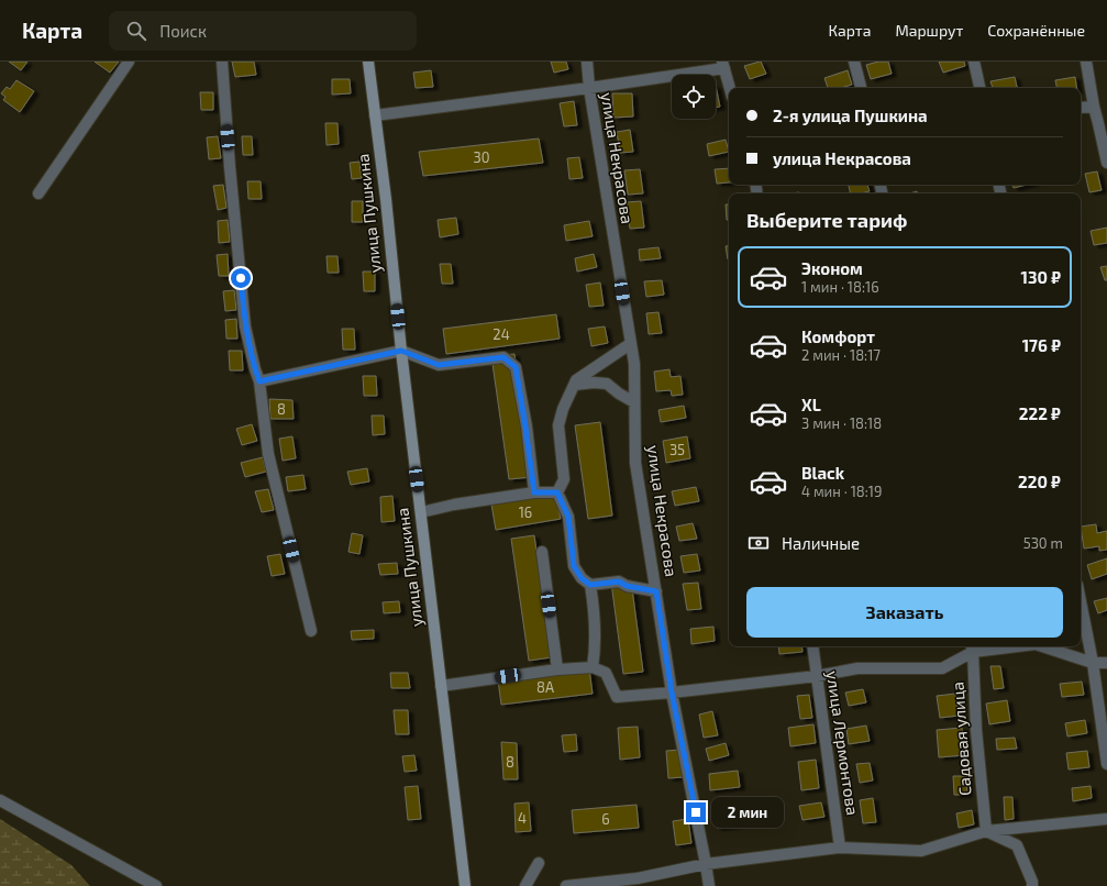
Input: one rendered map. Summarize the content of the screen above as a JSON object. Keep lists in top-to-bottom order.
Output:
{
  "streets": {
    "main road": ["улица Пушкина"],
    "street": ["улица Некрасова", "Садовая улица", "улица Лермонтова"]
  },
  "house_numbers": [
    "30",
    "24",
    "8",
    "35",
    "16",
    "8А",
    "8",
    "4",
    "6"
  ],
  "page": {
    "header": "Карта",
    "search": "Поиск",
    "nav": ["Карта", "Маршрут", "Сохранённые"],
    "banner": ["2-я улица Пушкина", "улица Некрасова"],
    "heading": "Выберите тариф",
    "list": [
      {
        "name": "Эконом",
        "note": "1 мин · 18:16",
        "value": "130 ₽"
      },
      {
        "name": "Комфорт",
        "note": "2 мин · 18:17",
        "value": "176 ₽"
      },
      {
        "name": "XL",
        "note": "3 мин · 18:18",
        "value": "222 ₽"
      },
      {
        "name": "Black",
        "note": "4 мин · 18:19",
        "value": "220 ₽"
      }
    ],
    "pay": ["Наличные", "530 m"],
    "buttons": "Заказать",
    "bubble": "2 мин"
  }
}
